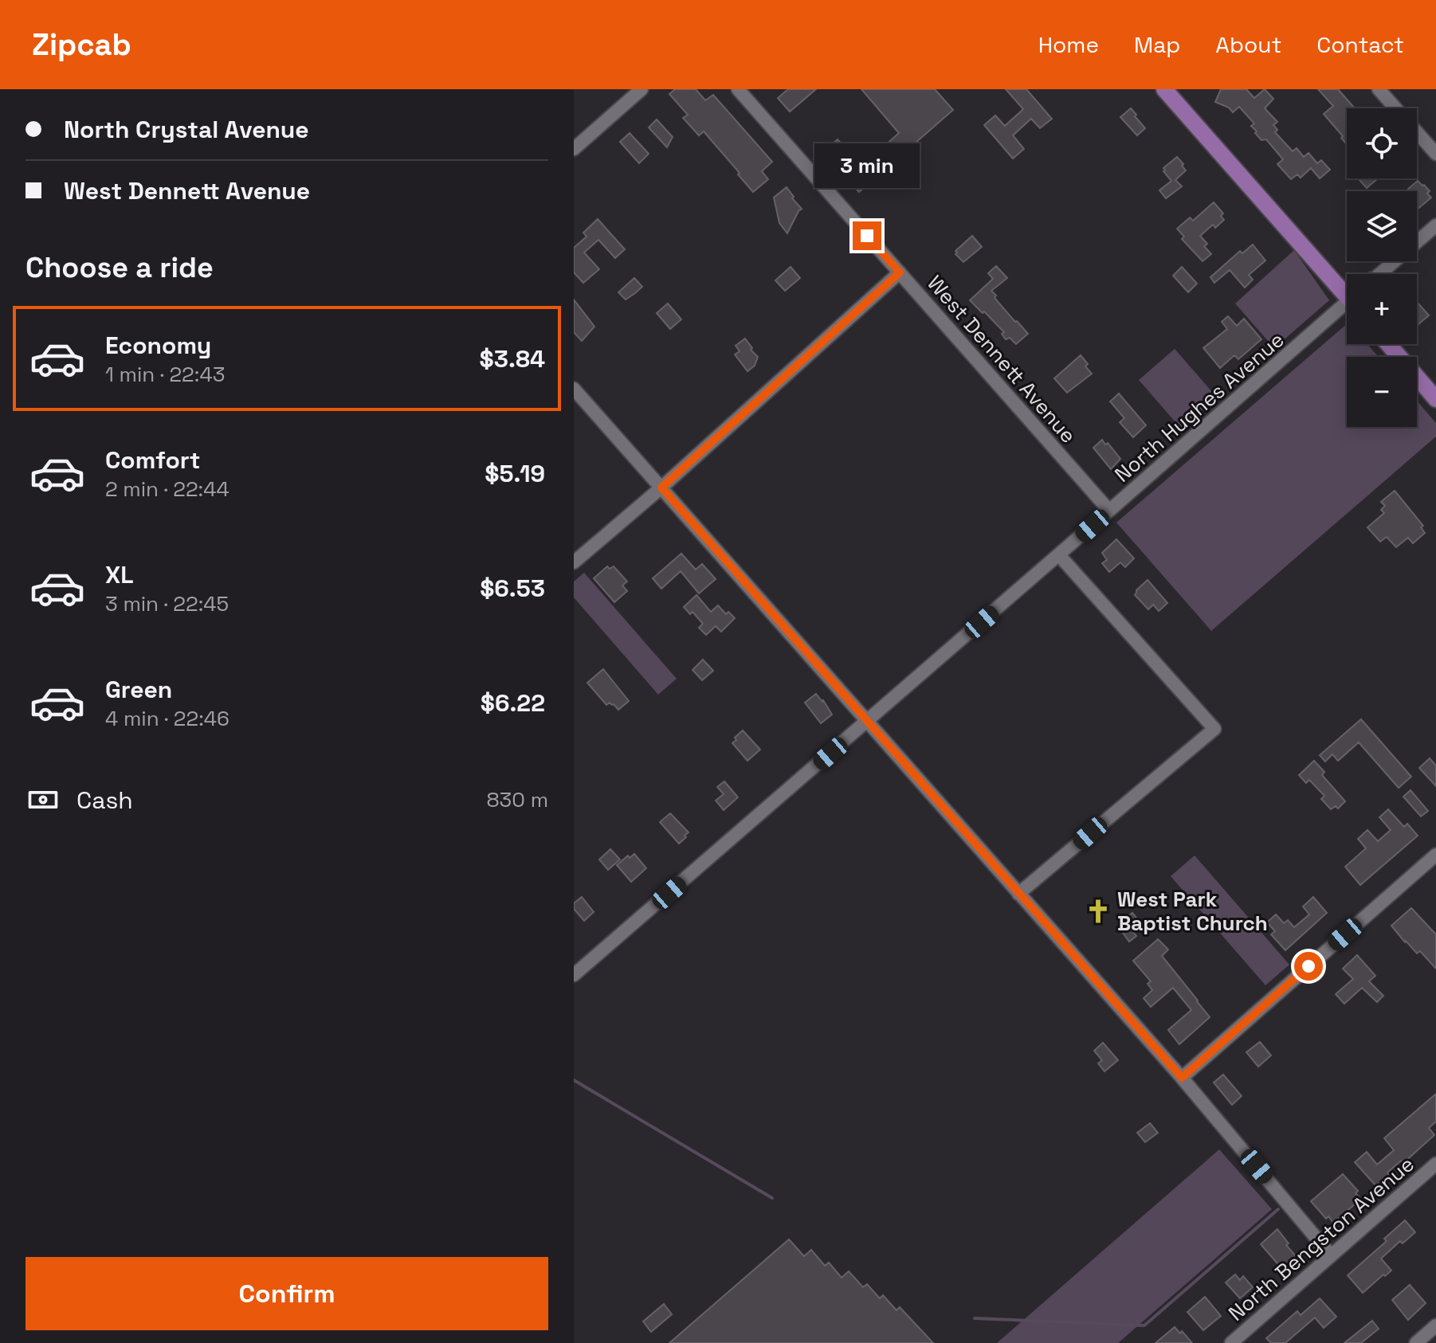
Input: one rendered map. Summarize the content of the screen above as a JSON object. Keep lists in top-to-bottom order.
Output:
{
  "streets": {
    "street": ["West Dennett Avenue", "North Hughes Avenue", "North Bengston Avenue"]
  },
  "crossings": [
    ["West Dennett Avenue", "North Hughes Avenue"]
  ],
  "places": {
    "church": ["West Park Baptist Church"]
  },
  "page": {
    "header": "Zipcab",
    "nav": [
      "Home",
      "Map",
      "About",
      "Contact"
    ],
    "banner": ["North Crystal Avenue", "West Dennett Avenue"],
    "map_buttons": ["+", "−"],
    "bubble": "3 min",
    "heading": "Choose a ride",
    "list": [
      {
        "name": "Economy",
        "note": "1 min · 22:43",
        "value": "$3.84"
      },
      {
        "name": "Comfort",
        "note": "2 min · 22:44",
        "value": "$5.19"
      },
      {
        "name": "XL",
        "note": "3 min · 22:45",
        "value": "$6.53"
      },
      {
        "name": "Green",
        "note": "4 min · 22:46",
        "value": "$6.22"
      }
    ],
    "pay": ["Cash", "830 m"],
    "buttons": "Confirm"
  }
}
